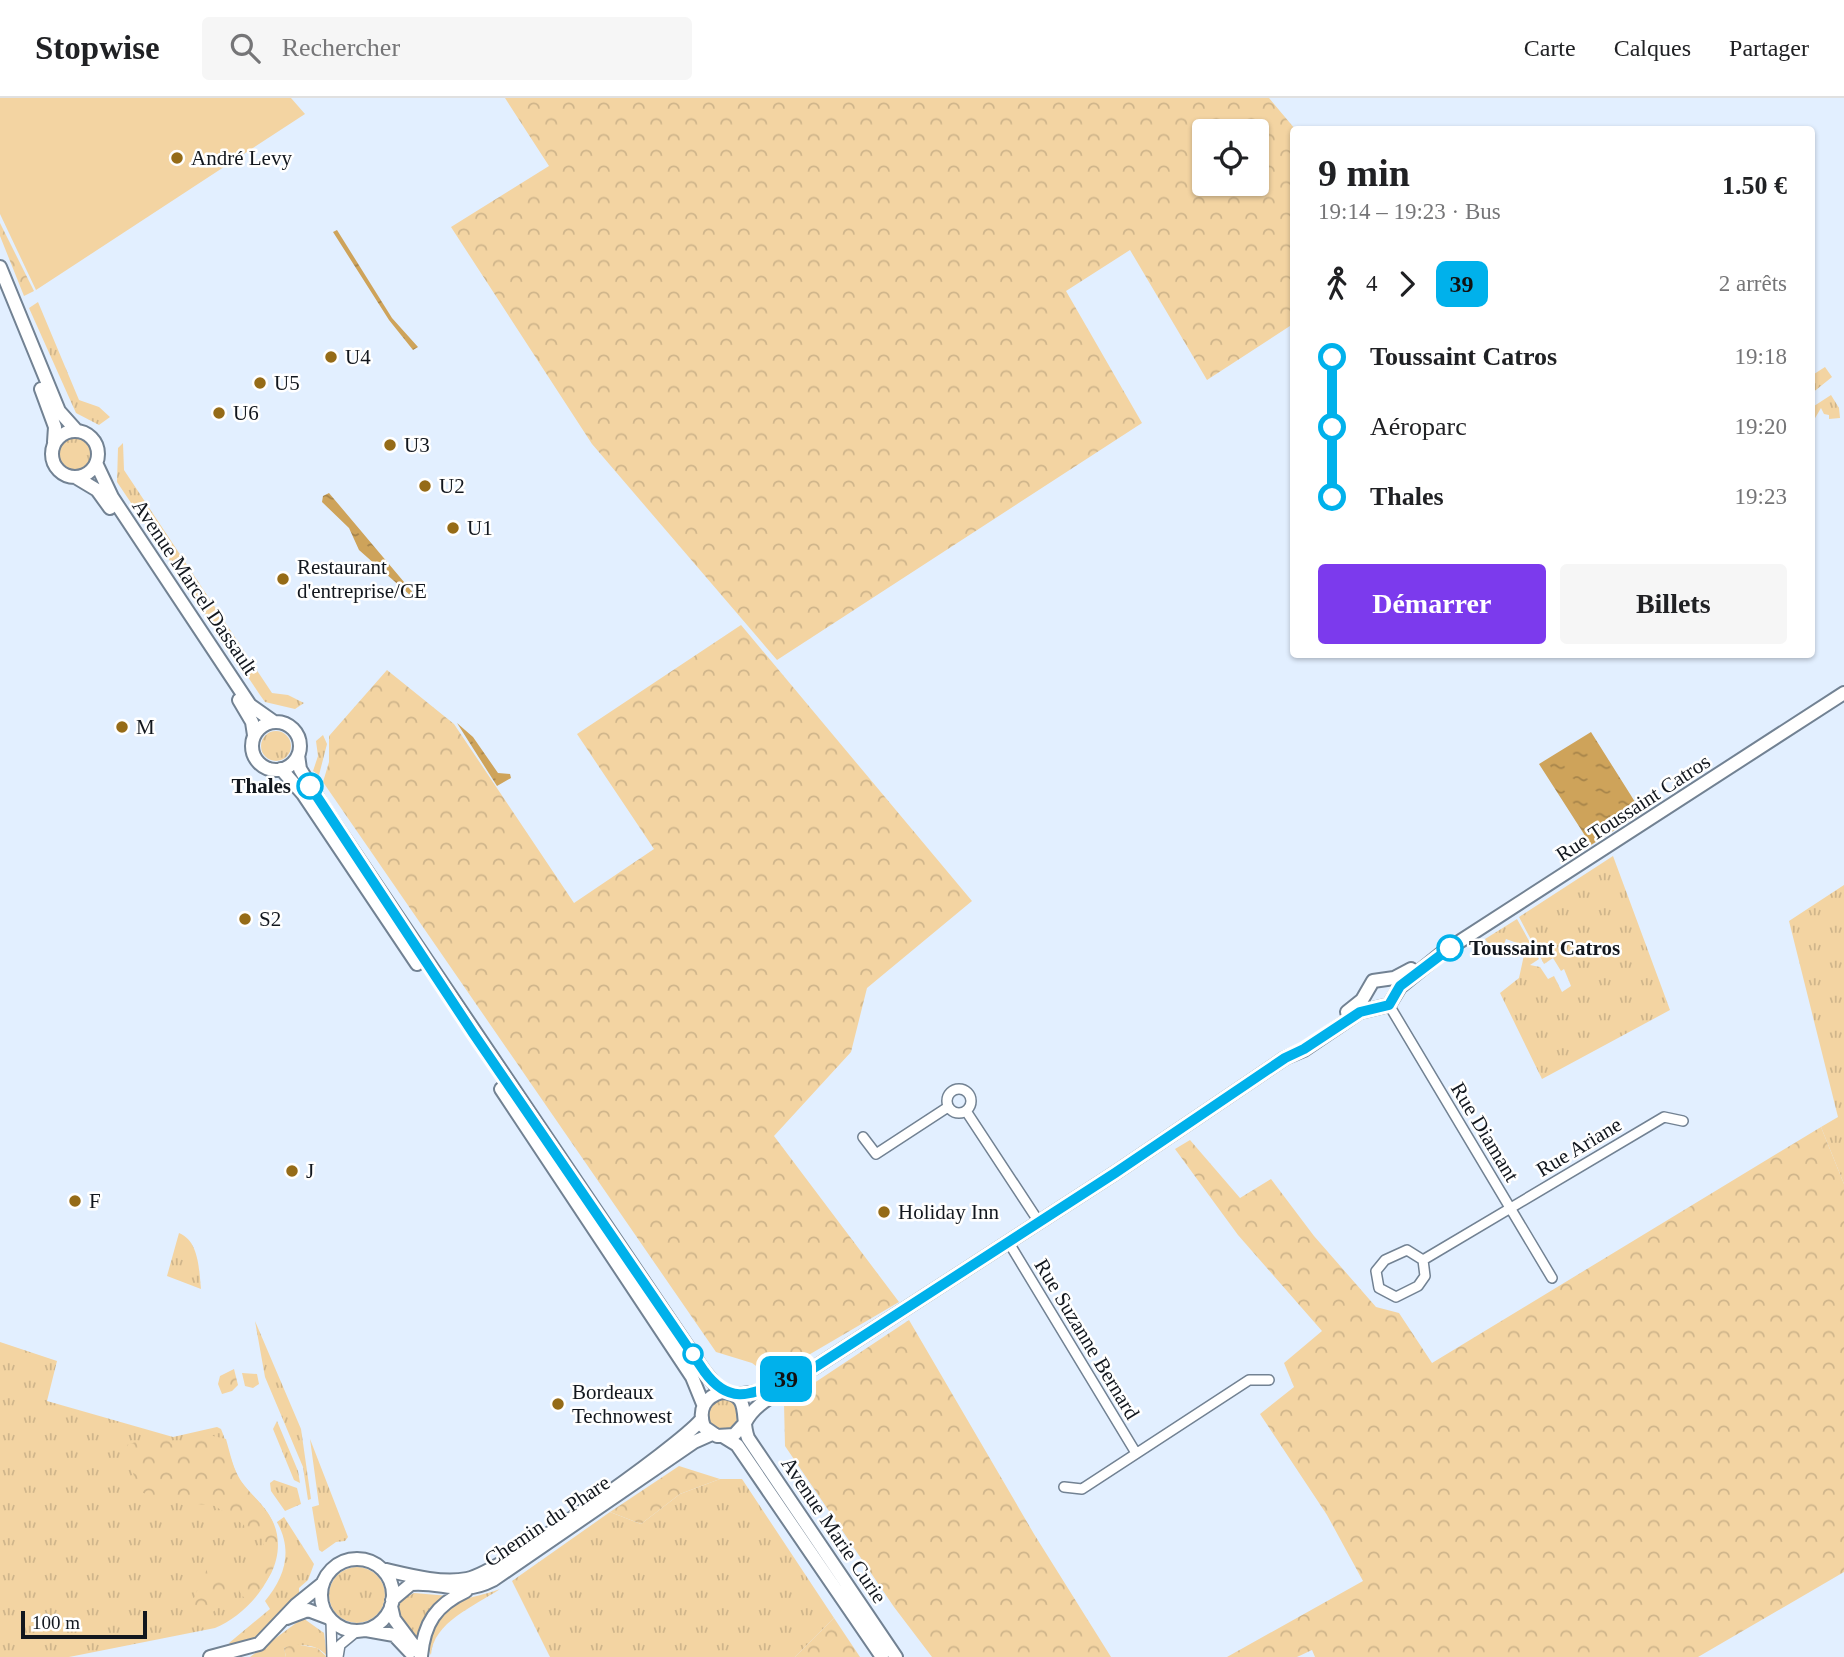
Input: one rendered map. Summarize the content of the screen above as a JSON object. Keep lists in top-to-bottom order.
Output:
{
  "streets": {
    "main road": [
      "Avenue Marcel Dassault",
      "Rue Toussaint Catros",
      "Chemin du Phare",
      "Avenue Marie Curie"
    ],
    "street": ["Rue Diamant", "Rue Ariane", "Rue Suzanne Bernard"]
  },
  "crossings": [
    ["Rue Toussaint Catros", "Rue Diamant"],
    ["Rue Diamant", "Rue Ariane"],
    ["Chemin du Phare", "Avenue Marie Curie"]
  ],
  "places": [
    "André Levy",
    "U4",
    "U5",
    "U6",
    "U3",
    "U2",
    "U1",
    "Restaurant d'entreprise/CE",
    "M",
    "Thales",
    "S2",
    "Toussaint Catros",
    "J",
    "F",
    "Holiday Inn",
    "Bordeaux Technowest"
  ],
  "lines": ["bus line 39"],
  "scale_bar": "100 m",
  "page": {
    "header": "Stopwise",
    "search": "Rechercher",
    "nav": ["Carte", "Calques", "Partager"],
    "on_map": "39",
    "heading": ["9 min", "19:14 – 19:23 · Bus", "1.50 €"],
    "legs": ["4", "39", "2 arrêts"],
    "list": [
      {
        "name": "Toussaint Catros",
        "value": "19:18"
      },
      {
        "name": "Aéroparc",
        "value": "19:20"
      },
      {
        "name": "Thales",
        "value": "19:23"
      }
    ],
    "buttons": ["Démarrer", "Billets"],
    "scale": "100 m"
  }
}
